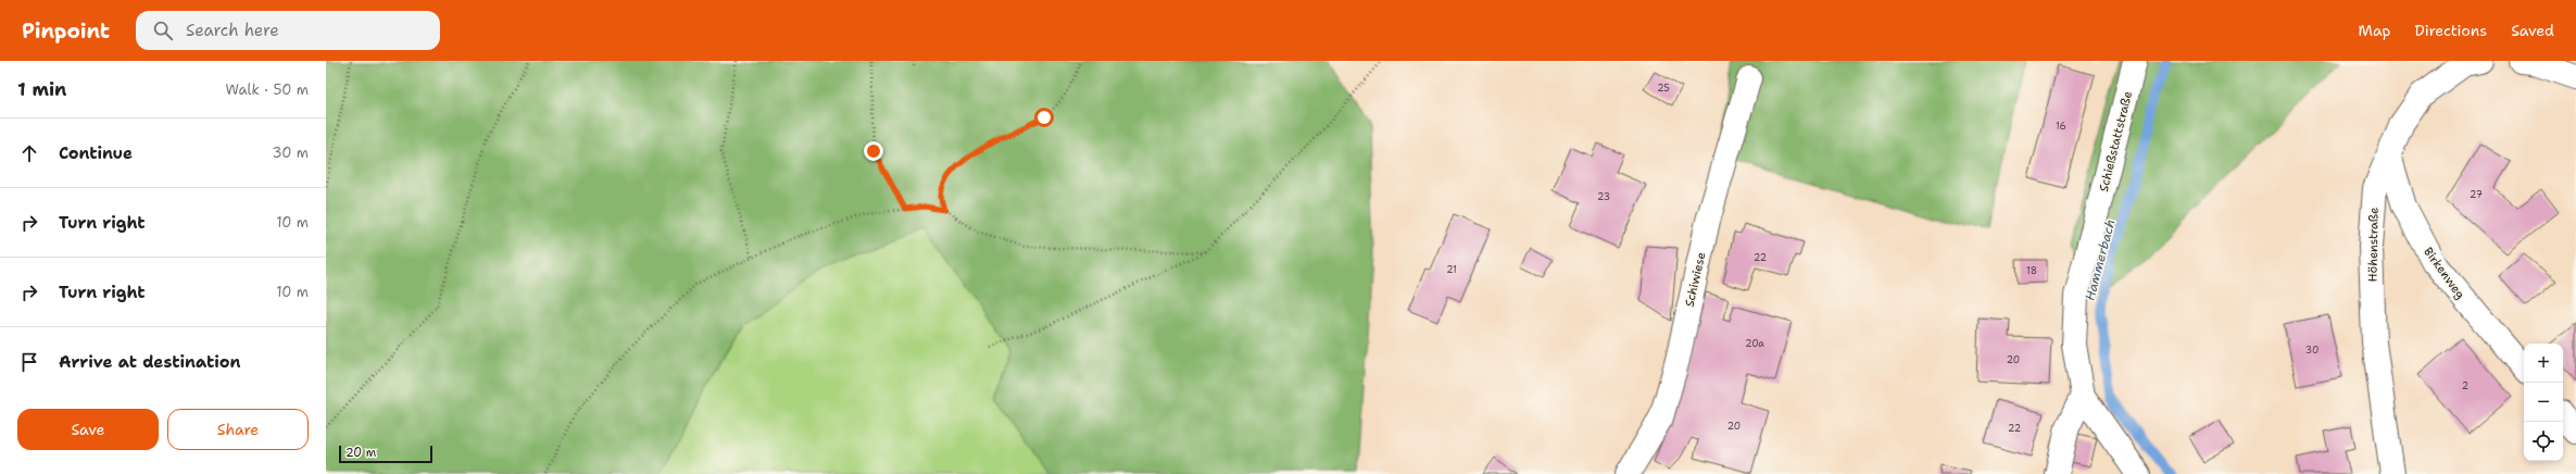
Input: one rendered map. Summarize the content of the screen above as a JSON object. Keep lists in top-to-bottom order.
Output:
{
  "streets": {
    "street": [
      "Schießstattstraße",
      "Höhenstraße",
      "Birkenweg",
      "Schiwiese"
    ]
  },
  "crossings": [
    ["Höhenstraße", "Birkenweg"]
  ],
  "water": ["Hammerbach"],
  "house_numbers": [
    "25",
    "16",
    "27",
    "23",
    "22",
    "21",
    "18",
    "20a",
    "30",
    "20",
    "2",
    "20",
    "22"
  ],
  "scale_bar": "20 m",
  "page": {
    "header": "Pinpoint",
    "search": "Search here",
    "nav": ["Map", "Directions", "Saved"],
    "heading": ["1 min", "Walk · 50 m"],
    "list": [
      ["Continue", "30 m"],
      ["Turn right", "10 m"],
      ["Turn right", "10 m"],
      "Arrive at destination"
    ],
    "map_buttons": ["+", "−"],
    "buttons": ["Save", "Share"],
    "scale": "20 m"
  }
}
